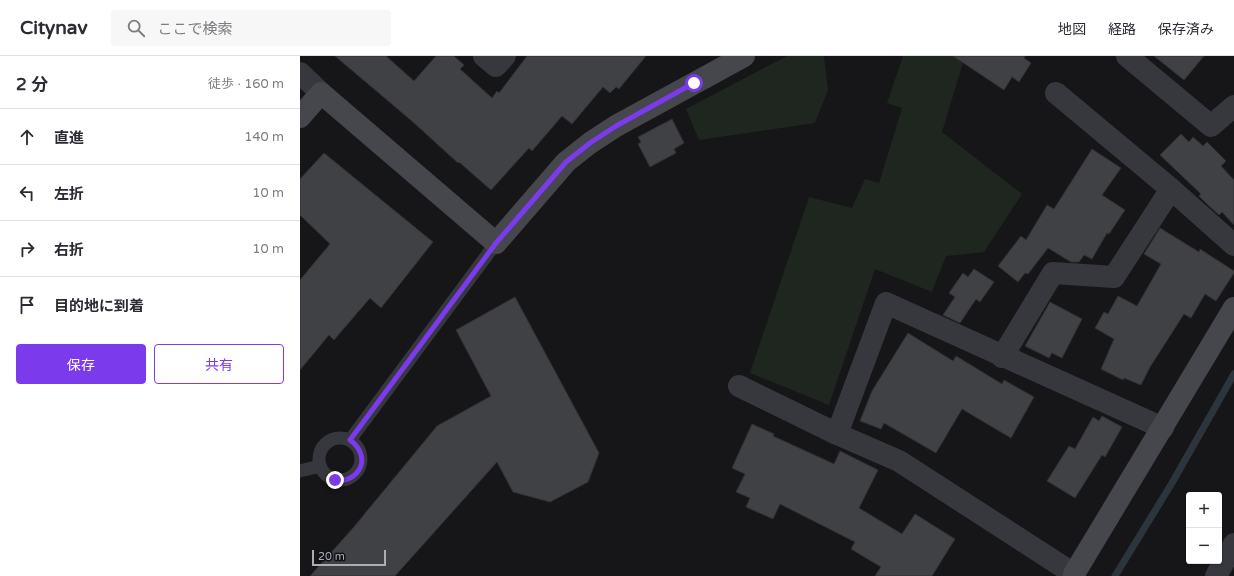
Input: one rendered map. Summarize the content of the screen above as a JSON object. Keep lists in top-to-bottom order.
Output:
{
  "scale_bar": "20 m",
  "page": {
    "header": "Citynav",
    "search": "ここで検索",
    "nav": ["地図", "経路", "保存済み"],
    "heading": ["2 分", "徒歩 · 160 m"],
    "list": [
      ["直進", "140 m"],
      ["左折", "10 m"],
      ["右折", "10 m"],
      "目的地に到着"
    ],
    "buttons": ["保存", "共有"],
    "map_buttons": ["+", "−"],
    "scale": "20 m"
  }
}
